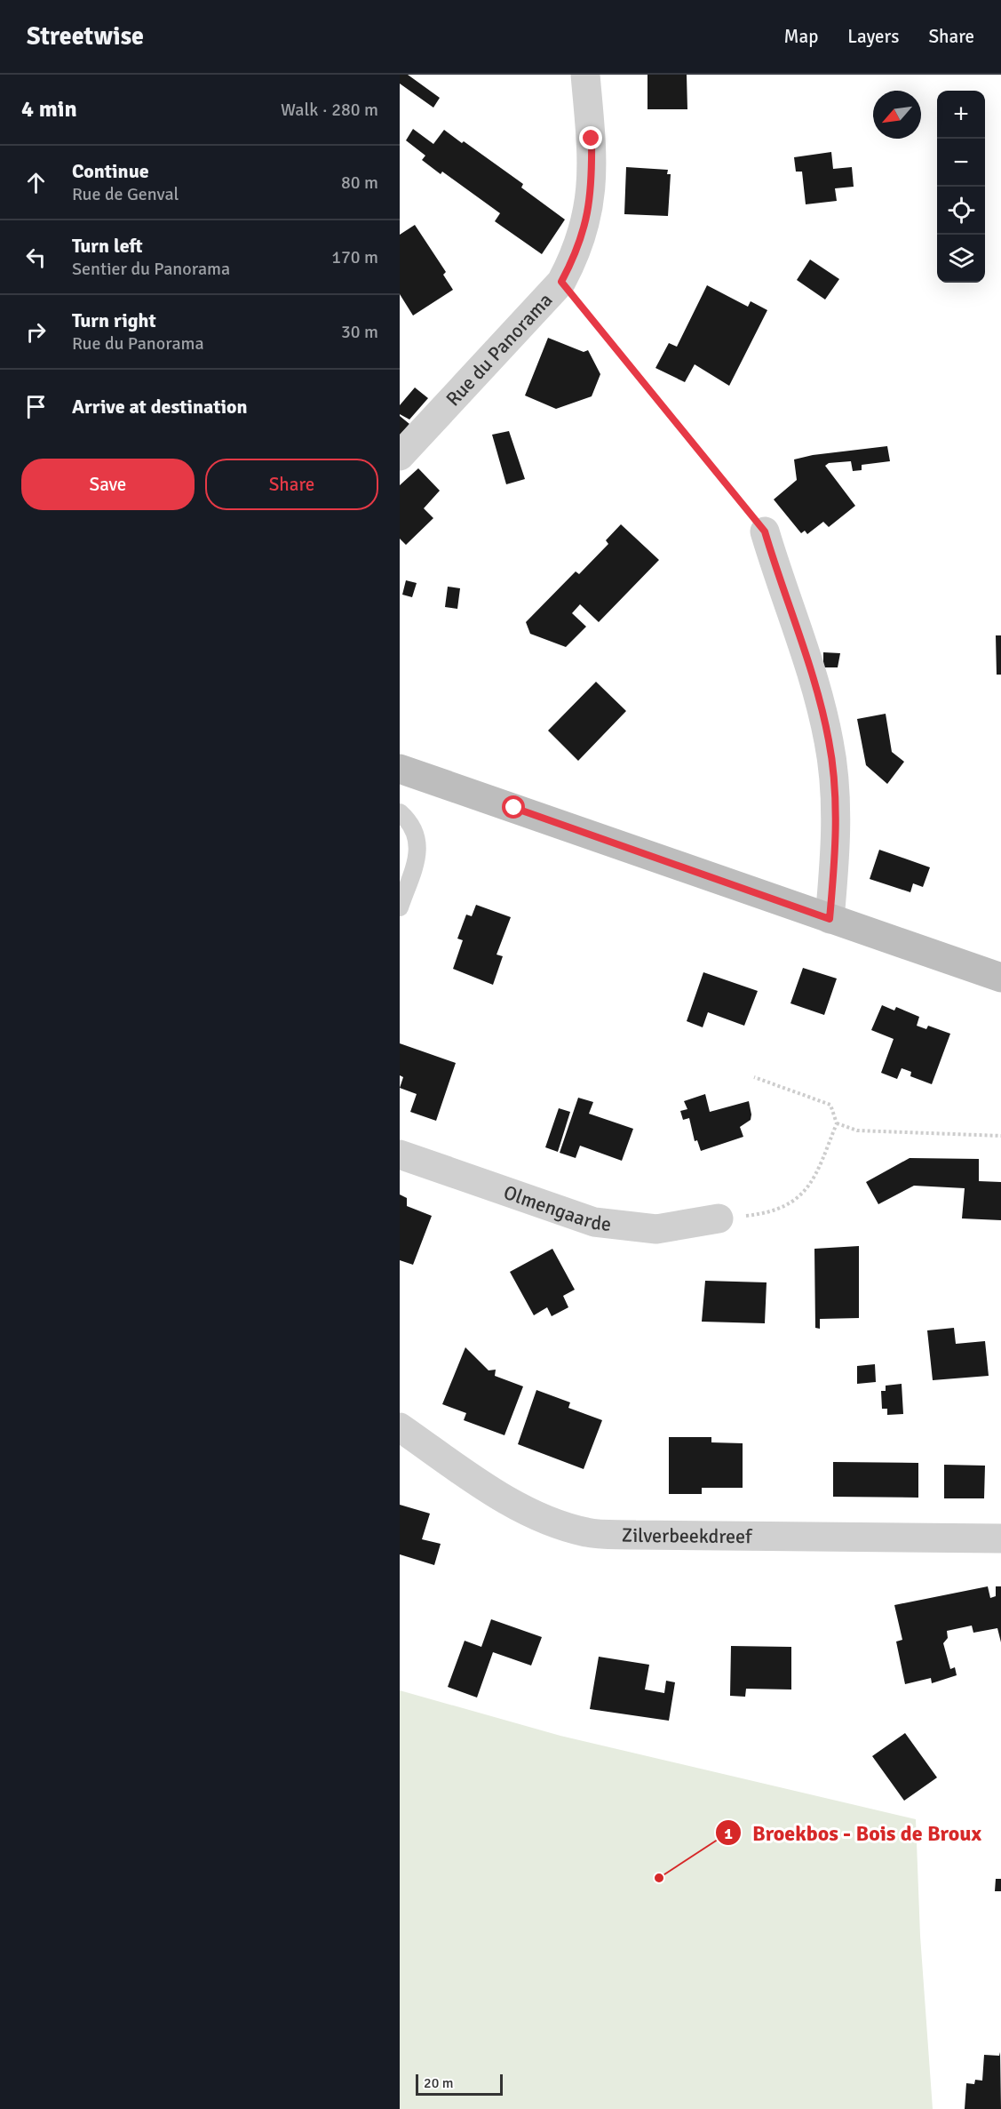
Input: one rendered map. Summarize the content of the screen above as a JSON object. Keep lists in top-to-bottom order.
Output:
{
  "streets": {
    "street": ["Rue du Panorama", "Olmengaarde", "Zilverbeekdreef"]
  },
  "places": ["Broekbos - Bois de Broux"],
  "scale_bar": "20 m",
  "north": "bottom left",
  "page": {
    "header": "Streetwise",
    "nav": ["Map", "Layers", "Share"],
    "heading": ["4 min", "Walk · 280 m"],
    "map_buttons": ["+", "−"],
    "list": [
      ["Continue", "Rue de Genval", "80 m"],
      ["Turn left", "Sentier du Panorama", "170 m"],
      ["Turn right", "Rue du Panorama", "30 m"],
      "Arrive at destination"
    ],
    "buttons": ["Save", "Share"],
    "scale": "20 m"
  }
}
